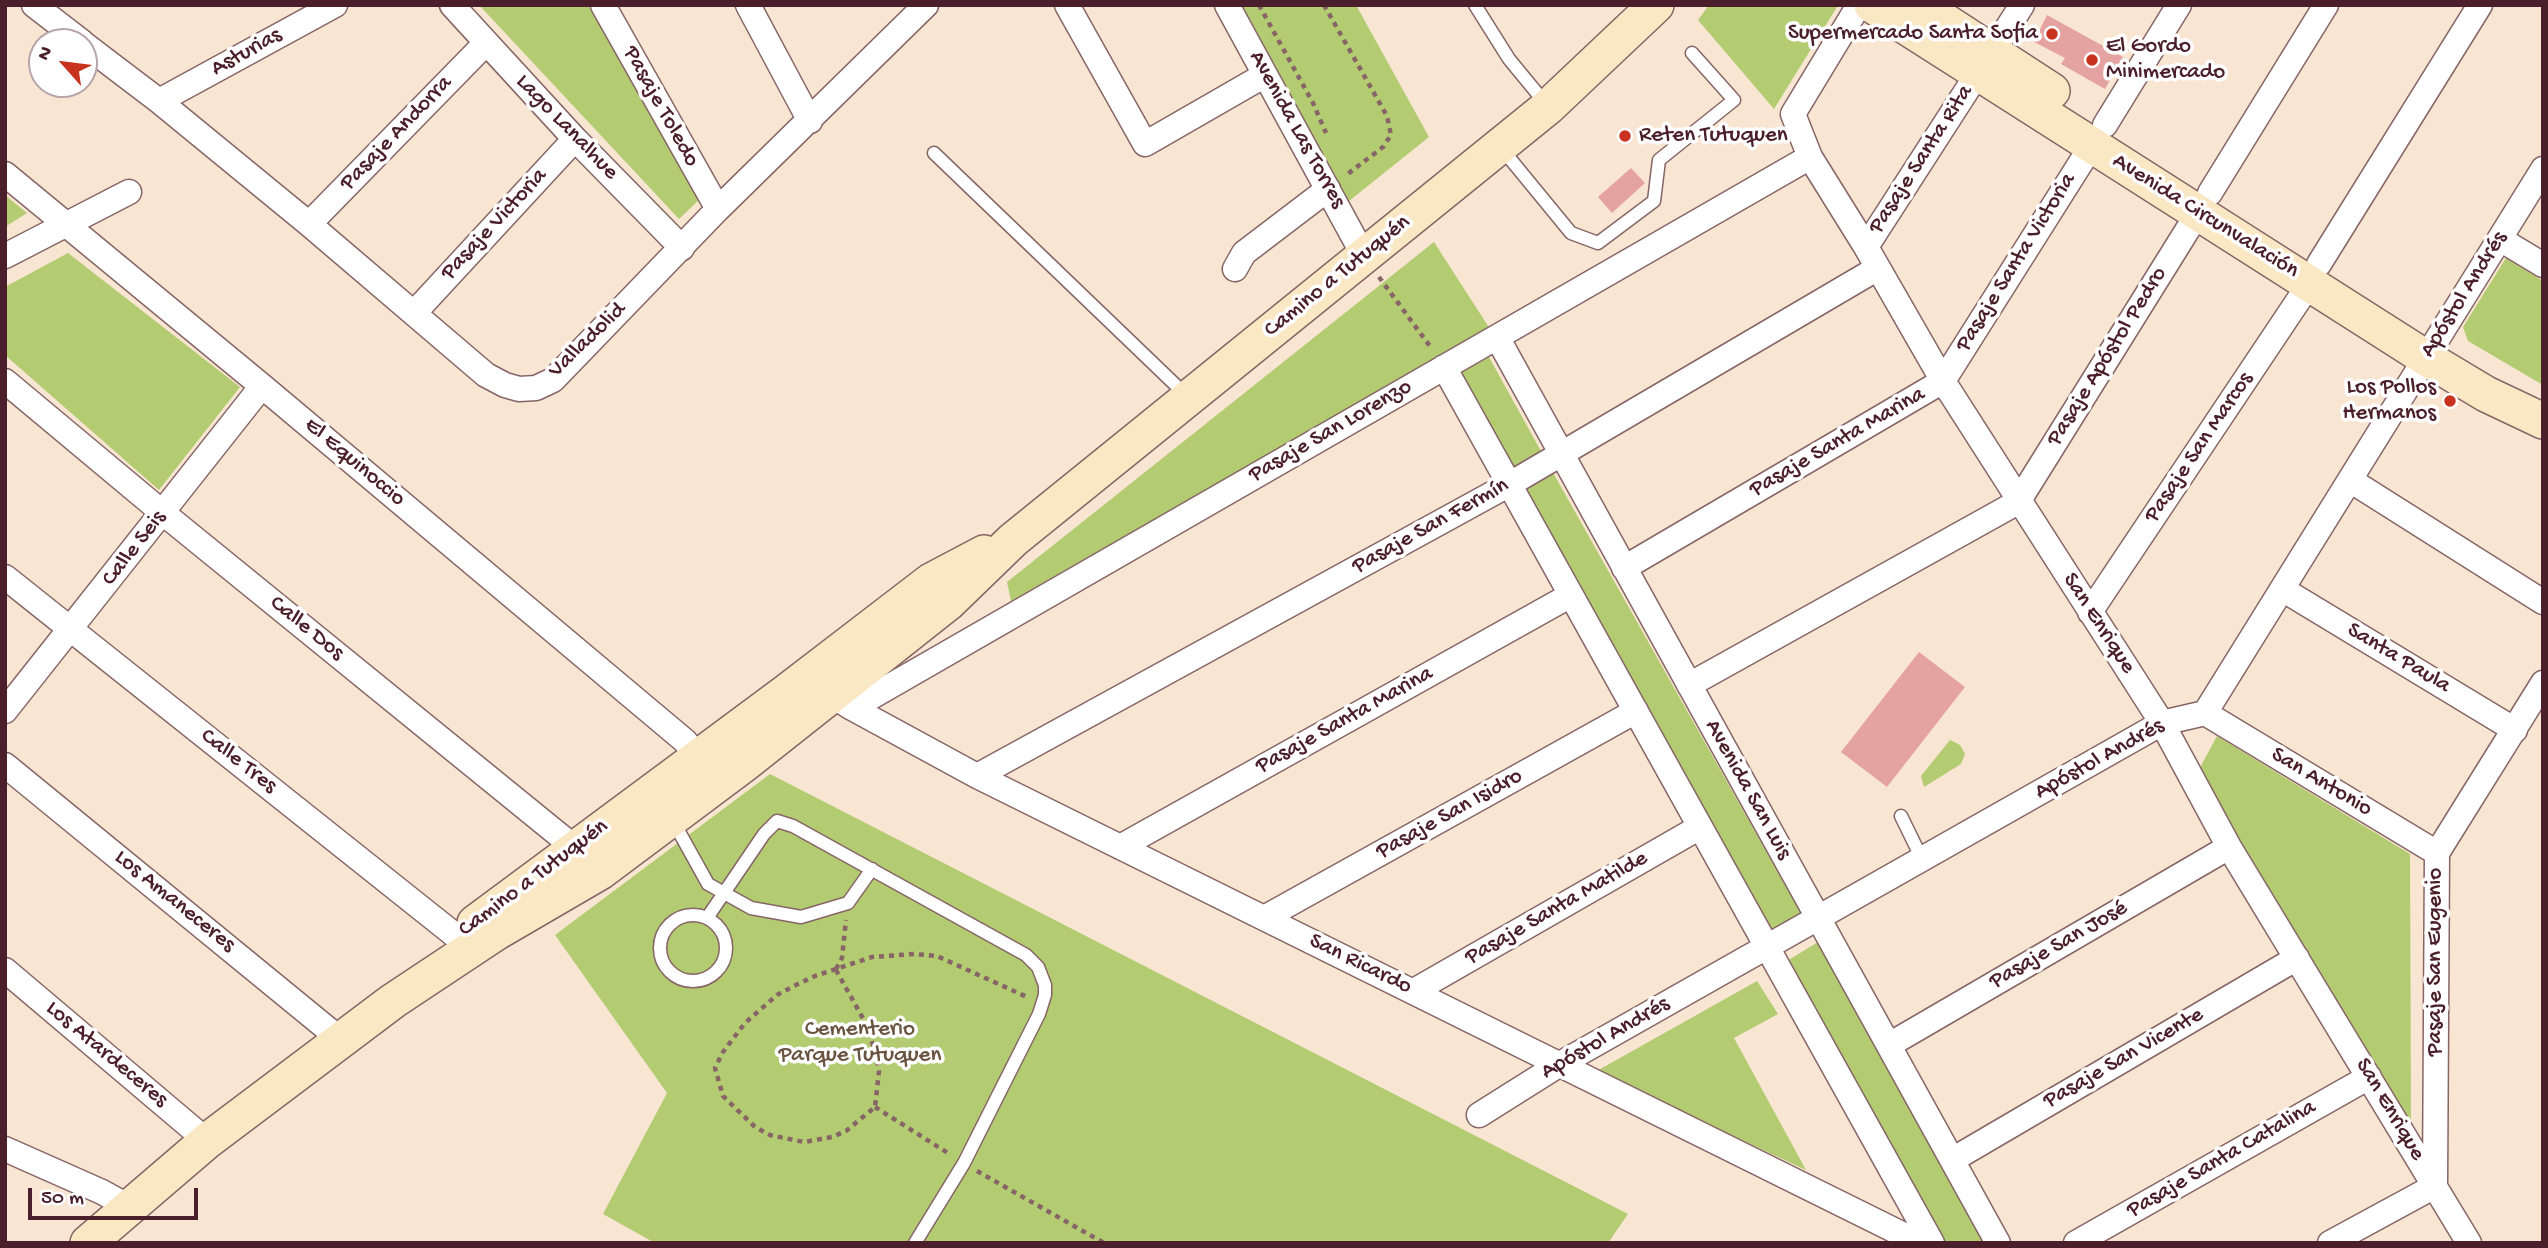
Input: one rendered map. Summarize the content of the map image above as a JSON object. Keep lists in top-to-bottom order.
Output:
{
  "streets": {
    "street": [
      "Asturias",
      "Pasaje Toledo",
      "Lago Lanalhue",
      "Avenida Las Torres",
      "Pasaje Andorra",
      "Pasaje Santa Rita",
      "Avenida Circunvalación",
      "Pasaje Victoria",
      "Pasaje Santa Victoria",
      "Camino a Tutuquén",
      "Apóstol Andrés",
      "Valladolid",
      "Pasaje Apóstol Pedro",
      "Pasaje San Lorenzo",
      "Pasaje Santa Marina",
      "Pasaje San Marcos",
      "El Equinoccio",
      "Pasaje San Fermín",
      "Calle Seis",
      "San Enrique",
      "Calle Dos",
      "Santa Paula",
      "Calle Tres",
      "San Antonio",
      "Avenida San Luis",
      "Pasaje San Isidro",
      "Los Amaneceres",
      "Pasaje Santa Matilde",
      "Pasaje San José",
      "Pasaje San Eugenio",
      "San Ricardo",
      "Los Atardeceres",
      "Pasaje San Vicente",
      "Pasaje Santa Catalina"
    ]
  },
  "crossings": [
    ["Asturias", "Valladolid"],
    ["Pasaje Toledo", "Valladolid"],
    ["Lago Lanalhue", "Pasaje Andorra"],
    ["Lago Lanalhue", "Pasaje Victoria"],
    ["Lago Lanalhue", "Valladolid"],
    ["Avenida Las Torres", "Camino a Tutuquén"],
    ["Pasaje Andorra", "Valladolid"],
    ["Pasaje Santa Rita", "Avenida Circunvalación"],
    ["Pasaje Santa Rita", "Pasaje San Fermín"],
    ["Pasaje Santa Rita", "San Enrique"],
    ["Avenida Circunvalación", "Pasaje Santa Victoria"],
    ["Avenida Circunvalación", "Apóstol Andrés"],
    ["Avenida Circunvalación", "Pasaje Apóstol Pedro"],
    ["Avenida Circunvalación", "Pasaje San Marcos"],
    ["Pasaje Victoria", "Valladolid"],
    ["Pasaje Santa Victoria", "Pasaje Santa Marina"],
    ["Pasaje Santa Victoria", "San Enrique"],
    ["Camino a Tutuquén", "Pasaje San Lorenzo"],
    ["Camino a Tutuquén", "El Equinoccio"],
    ["Camino a Tutuquén", "Calle Dos"],
    ["Camino a Tutuquén", "Calle Tres"],
    ["Camino a Tutuquén", "Los Amaneceres"],
    ["Camino a Tutuquén", "San Ricardo"],
    ["Camino a Tutuquén", "Los Atardeceres"],
    ["Apóstol Andrés", "San Enrique"],
    ["Apóstol Andrés", "Santa Paula"],
    ["Apóstol Andrés", "San Antonio"],
    ["Apóstol Andrés", "Avenida San Luis"],
    ["Apóstol Andrés", "San Ricardo"],
    ["Pasaje Apóstol Pedro", "San Enrique"],
    ["Pasaje San Lorenzo", "San Enrique"],
    ["Pasaje San Lorenzo", "Avenida San Luis"],
    ["Pasaje San Lorenzo", "San Ricardo"],
    ["Pasaje Santa Marina", "San Enrique"],
    ["Pasaje Santa Marina", "Avenida San Luis"],
    ["Pasaje Santa Marina", "San Ricardo"],
    ["Pasaje San Marcos", "San Enrique"],
    ["El Equinoccio", "Calle Seis"],
    ["Pasaje San Fermín", "San Enrique"],
    ["Pasaje San Fermín", "Avenida San Luis"],
    ["Pasaje San Fermín", "San Ricardo"],
    ["Calle Seis", "Calle Dos"],
    ["Calle Seis", "Calle Tres"],
    ["San Enrique", "Pasaje San José"],
    ["San Enrique", "Pasaje San Eugenio"],
    ["San Enrique", "Pasaje San Vicente"],
    ["San Enrique", "Pasaje Santa Catalina"],
    ["Santa Paula", "Pasaje San Eugenio"],
    ["San Antonio", "Pasaje San Eugenio"],
    ["Avenida San Luis", "Pasaje San José"],
    ["Avenida San Luis", "Pasaje San Vicente"],
    ["Pasaje San Isidro", "San Ricardo"],
    ["Pasaje Santa Matilde", "San Ricardo"]
  ],
  "parks": ["Cementerio Parque Tutuquen"],
  "places": [
    "Supermercado Santa Sofia",
    "El Gordo Minimercado",
    "Reten Tutuquen",
    "Los Pollos Hermanos"
  ],
  "scale_bar": "50 m",
  "north": "top left"
}
